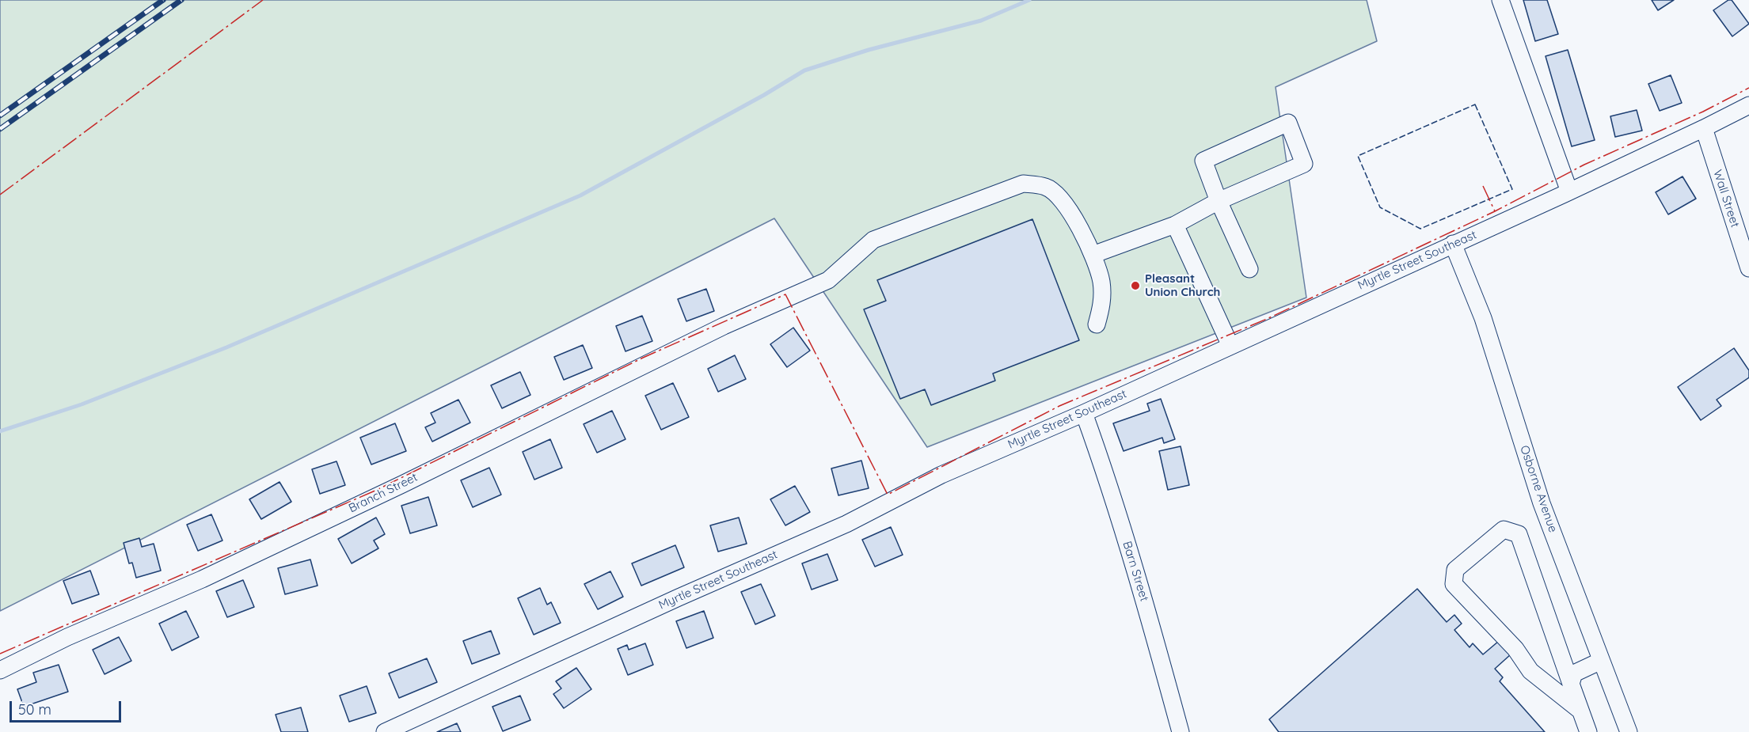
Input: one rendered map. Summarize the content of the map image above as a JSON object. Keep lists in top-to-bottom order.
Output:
{
  "streets": {
    "street": [
      "Wall Street",
      "Myrtle Street Southeast",
      "Osborne Avenue",
      "Branch Street",
      "Barn Street"
    ]
  },
  "crossings": [
    ["Wall Street", "Myrtle Street Southeast"],
    ["Myrtle Street Southeast", "Osborne Avenue"],
    ["Myrtle Street Southeast", "Barn Street"]
  ],
  "places": ["Pleasant Union Church"],
  "scale_bar": "50 m"
}
